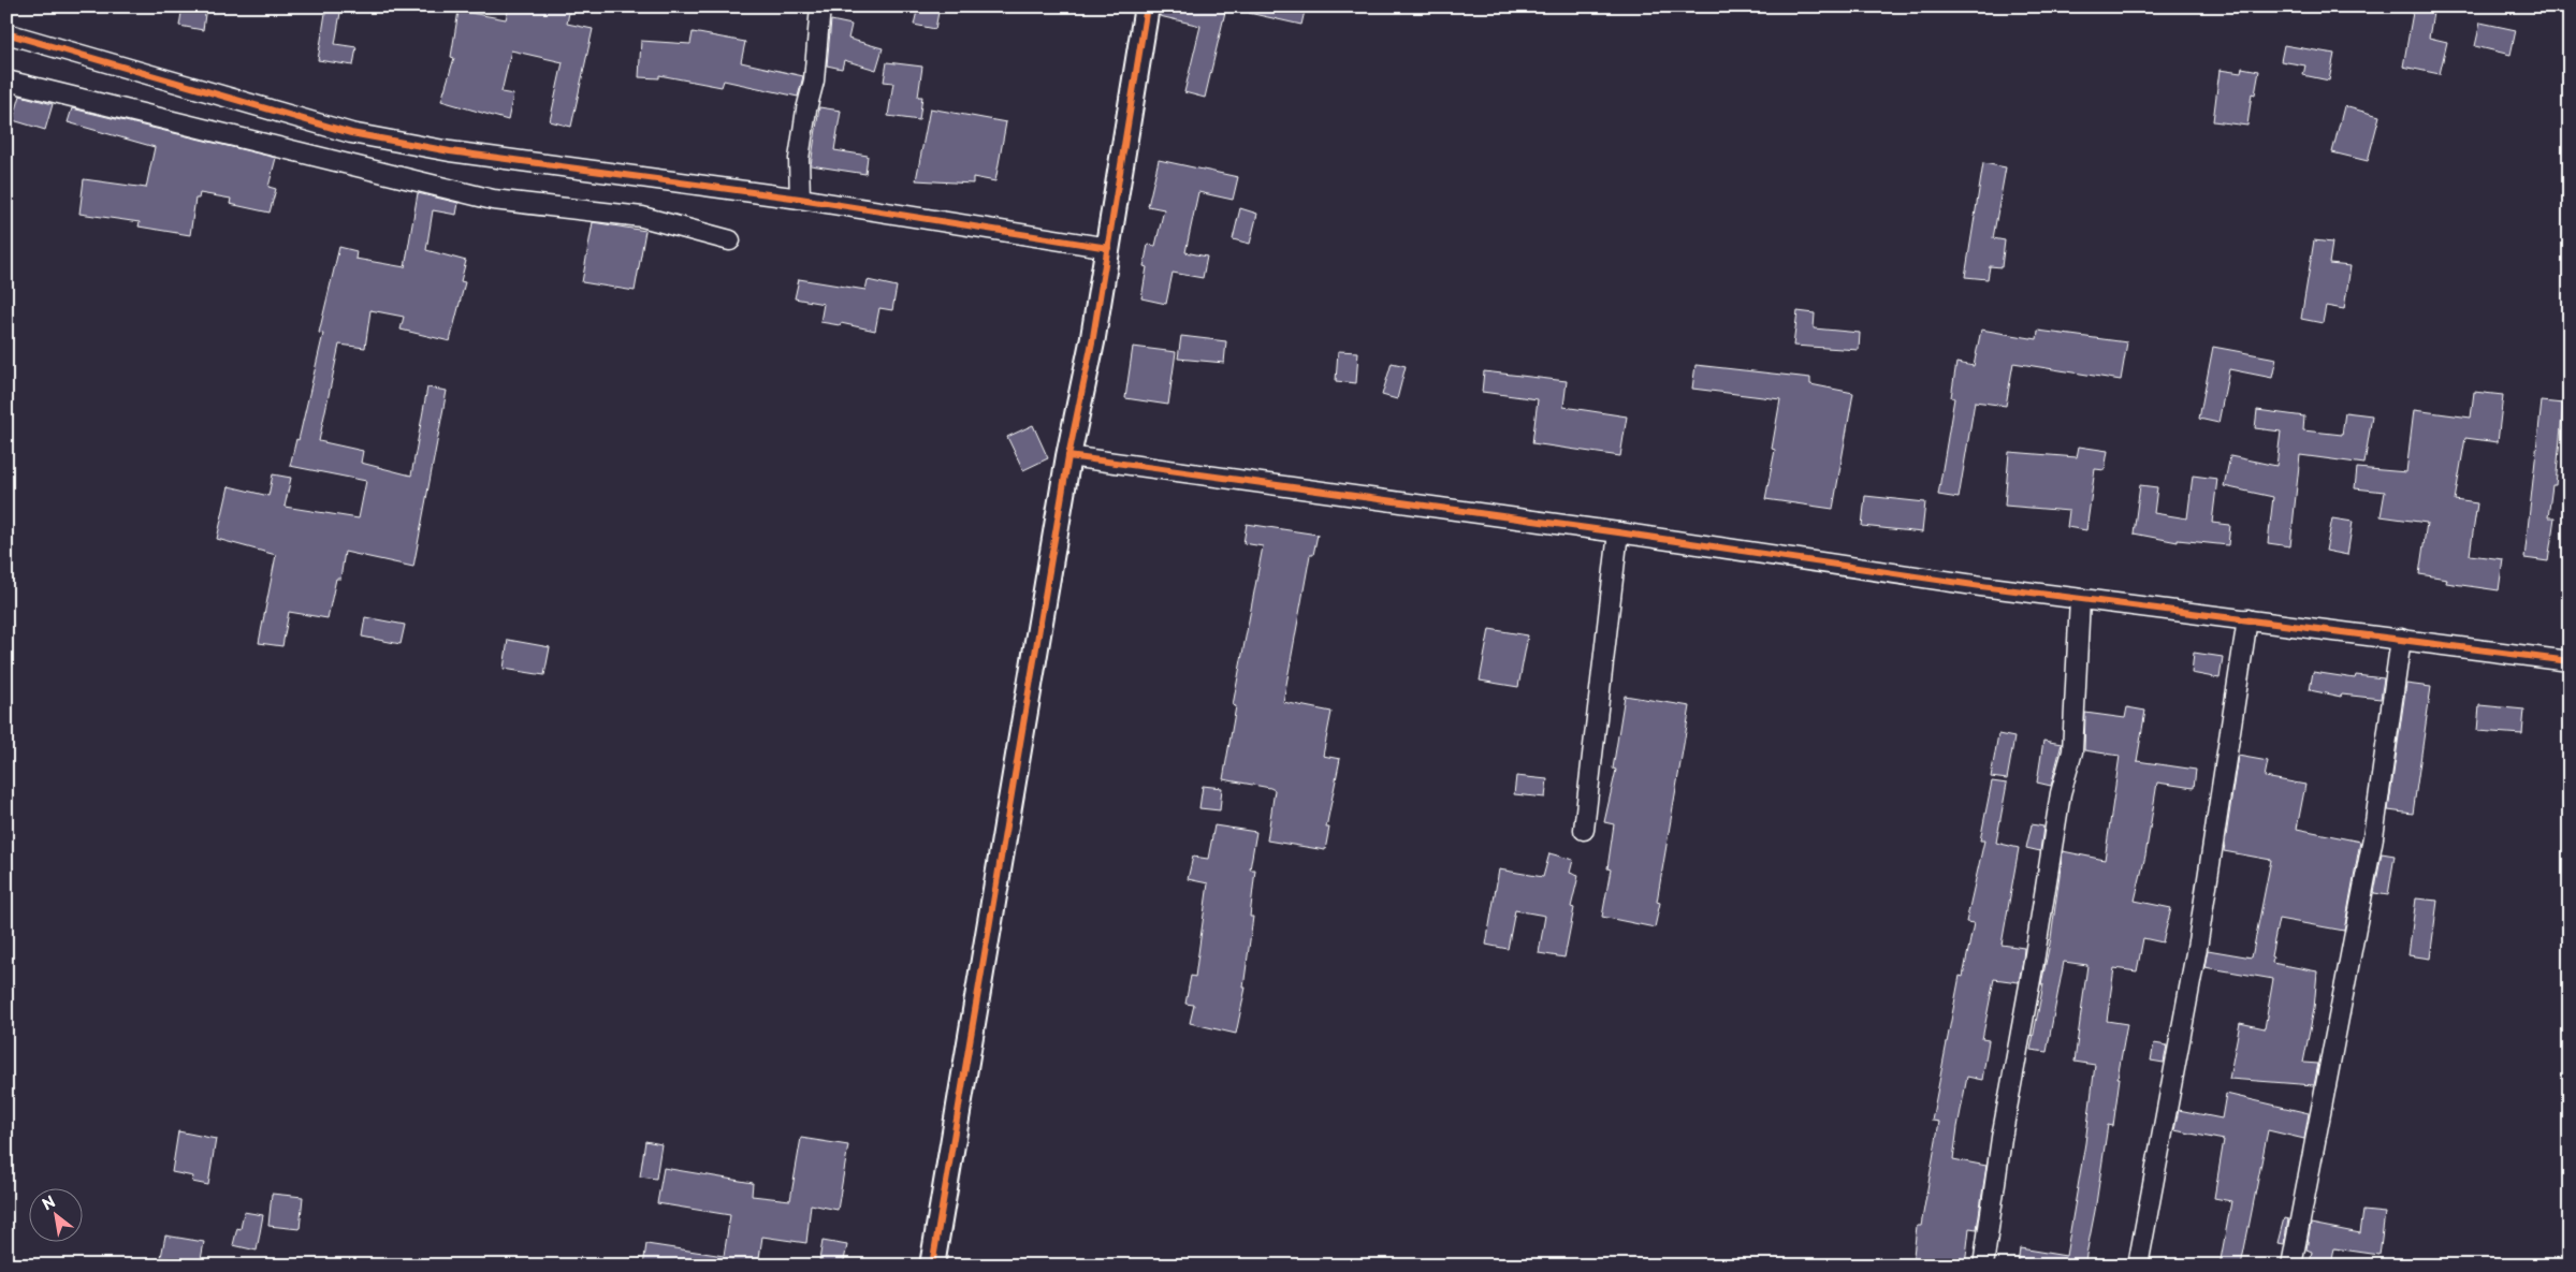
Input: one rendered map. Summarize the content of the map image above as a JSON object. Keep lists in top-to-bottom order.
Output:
{
  "north": "top left"
}
